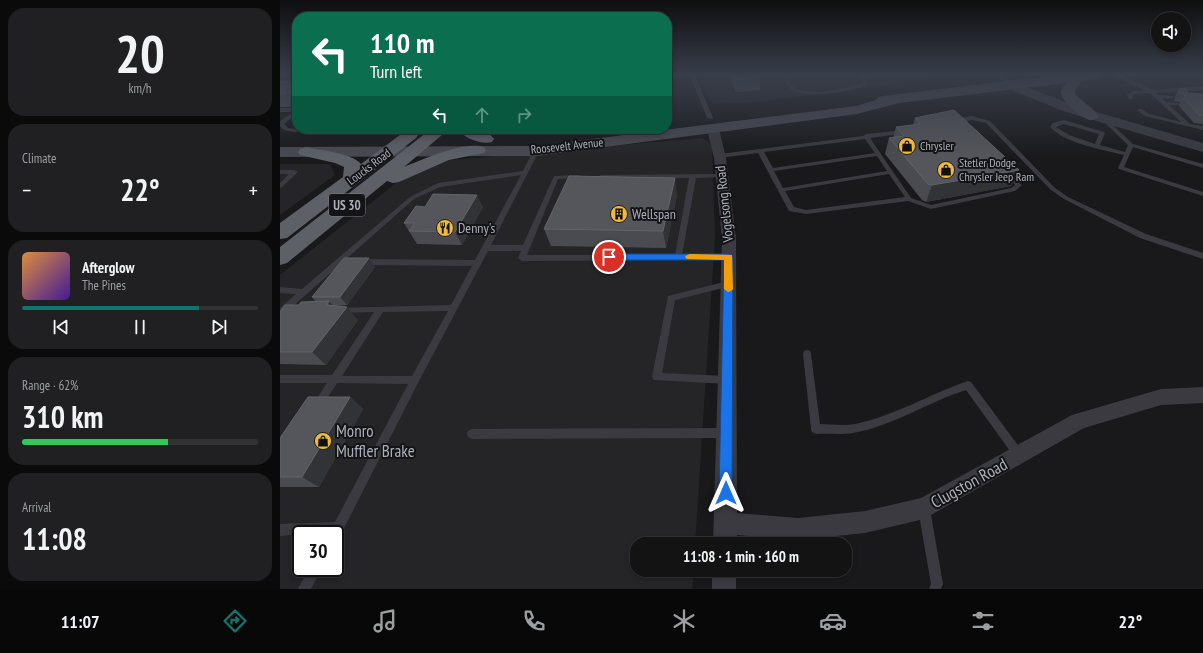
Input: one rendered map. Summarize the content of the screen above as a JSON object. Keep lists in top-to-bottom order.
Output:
{
  "streets": {
    "highway": ["Loucks Road", "US 30"],
    "main road": ["Roosevelt Avenue"],
    "street": ["Vogelsong Road", "Clugston Road"]
  },
  "crossings": [
    ["Roosevelt Avenue", "Loucks Road"],
    ["Roosevelt Avenue", "Vogelsong Road"],
    ["Vogelsong Road", "Clugston Road"]
  ],
  "places": {
    "shop": ["Chrysler", "Stetler Dodge Chrysler Jeep Ram", "Monro Muffler Brake"],
    "building": ["Wellspan"],
    "restaurant": ["Denny's"]
  },
  "page": {
    "tile": [
      ["20", "km/h"],
      "Climate",
      ["Range · 62%", "310 km"],
      ["Arrival", "11:08"]
    ],
    "turn": ["110 m", "Turn left"],
    "heat": ["−", "22°", "+"],
    "song": ["Afterglow", "The Pines"],
    "limit": "30",
    "trip": "11:08 · 1 min · 160 m",
    "tabs": ["11:07", "22°"]
  }
}
